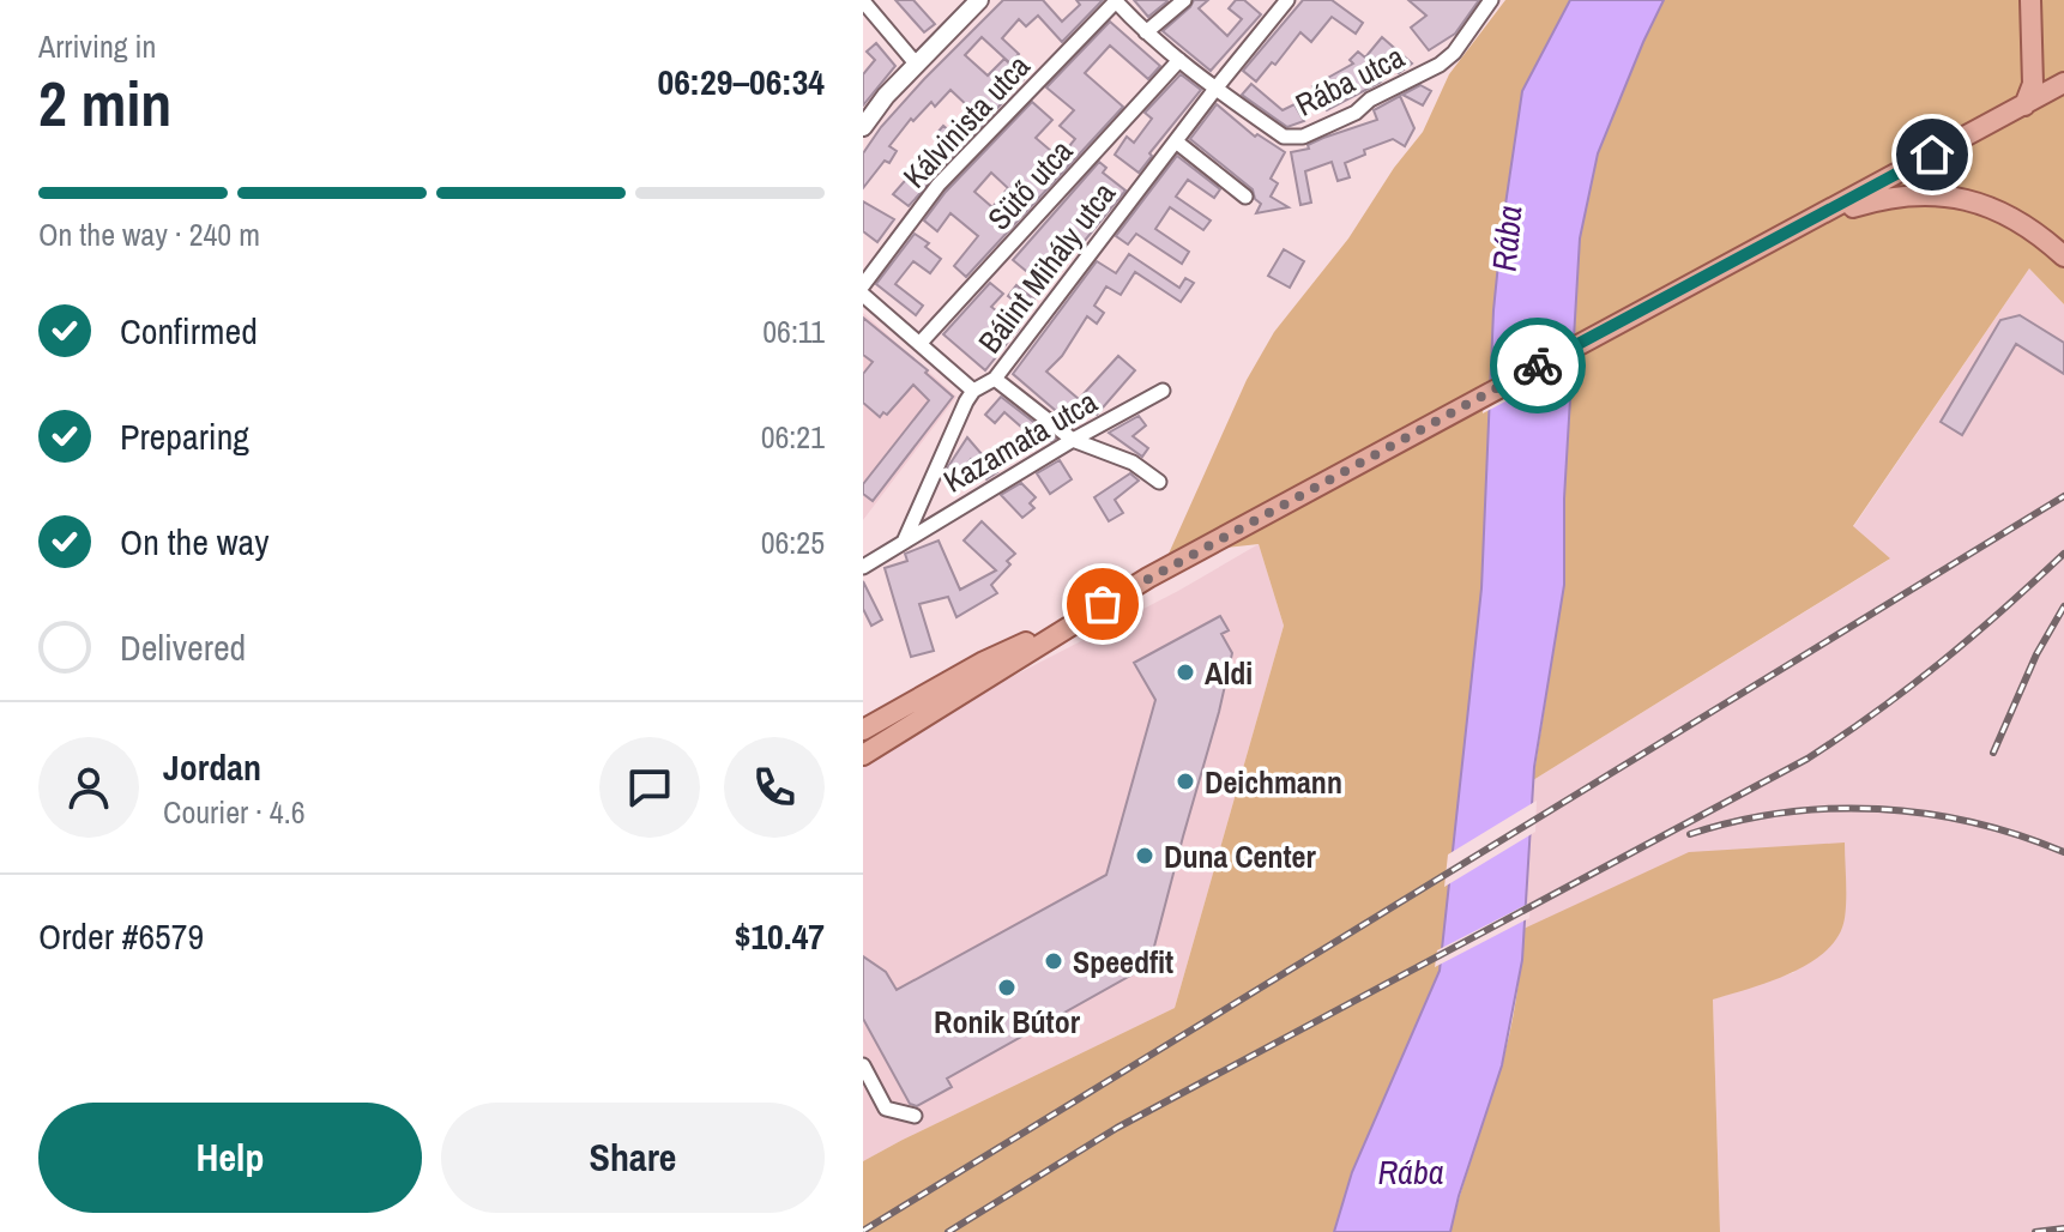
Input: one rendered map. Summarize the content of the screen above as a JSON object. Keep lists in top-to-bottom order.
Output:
{
  "streets": {
    "street": [
      "Rába utca",
      "Kálvinista utca",
      "Sütő utca",
      "Bálint Mihály utca",
      "Kazamata utca"
    ]
  },
  "crossings": [
    ["Rába utca", "Kálvinista utca"],
    ["Rába utca", "Sütő utca"],
    ["Rába utca", "Bálint Mihály utca"],
    ["Bálint Mihály utca", "Kazamata utca"]
  ],
  "water": ["Rába"],
  "places": [
    "Aldi",
    "Deichmann",
    "Duna Center",
    "Speedfit",
    "Ronik Bútor"
  ],
  "page": {
    "heading": ["2 min", "Arriving in", "06:29–06:34"],
    "panel": [
      "Jordan",
      "Courier · 4.6",
      "Order #6579",
      "$10.47"
    ],
    "bar": "On the way · 240 m",
    "list": [
      ["Confirmed", "06:11"],
      ["Preparing", "06:21"],
      ["On the way", "06:25"],
      "Delivered"
    ],
    "buttons": ["Help", "Share"]
  }
}
